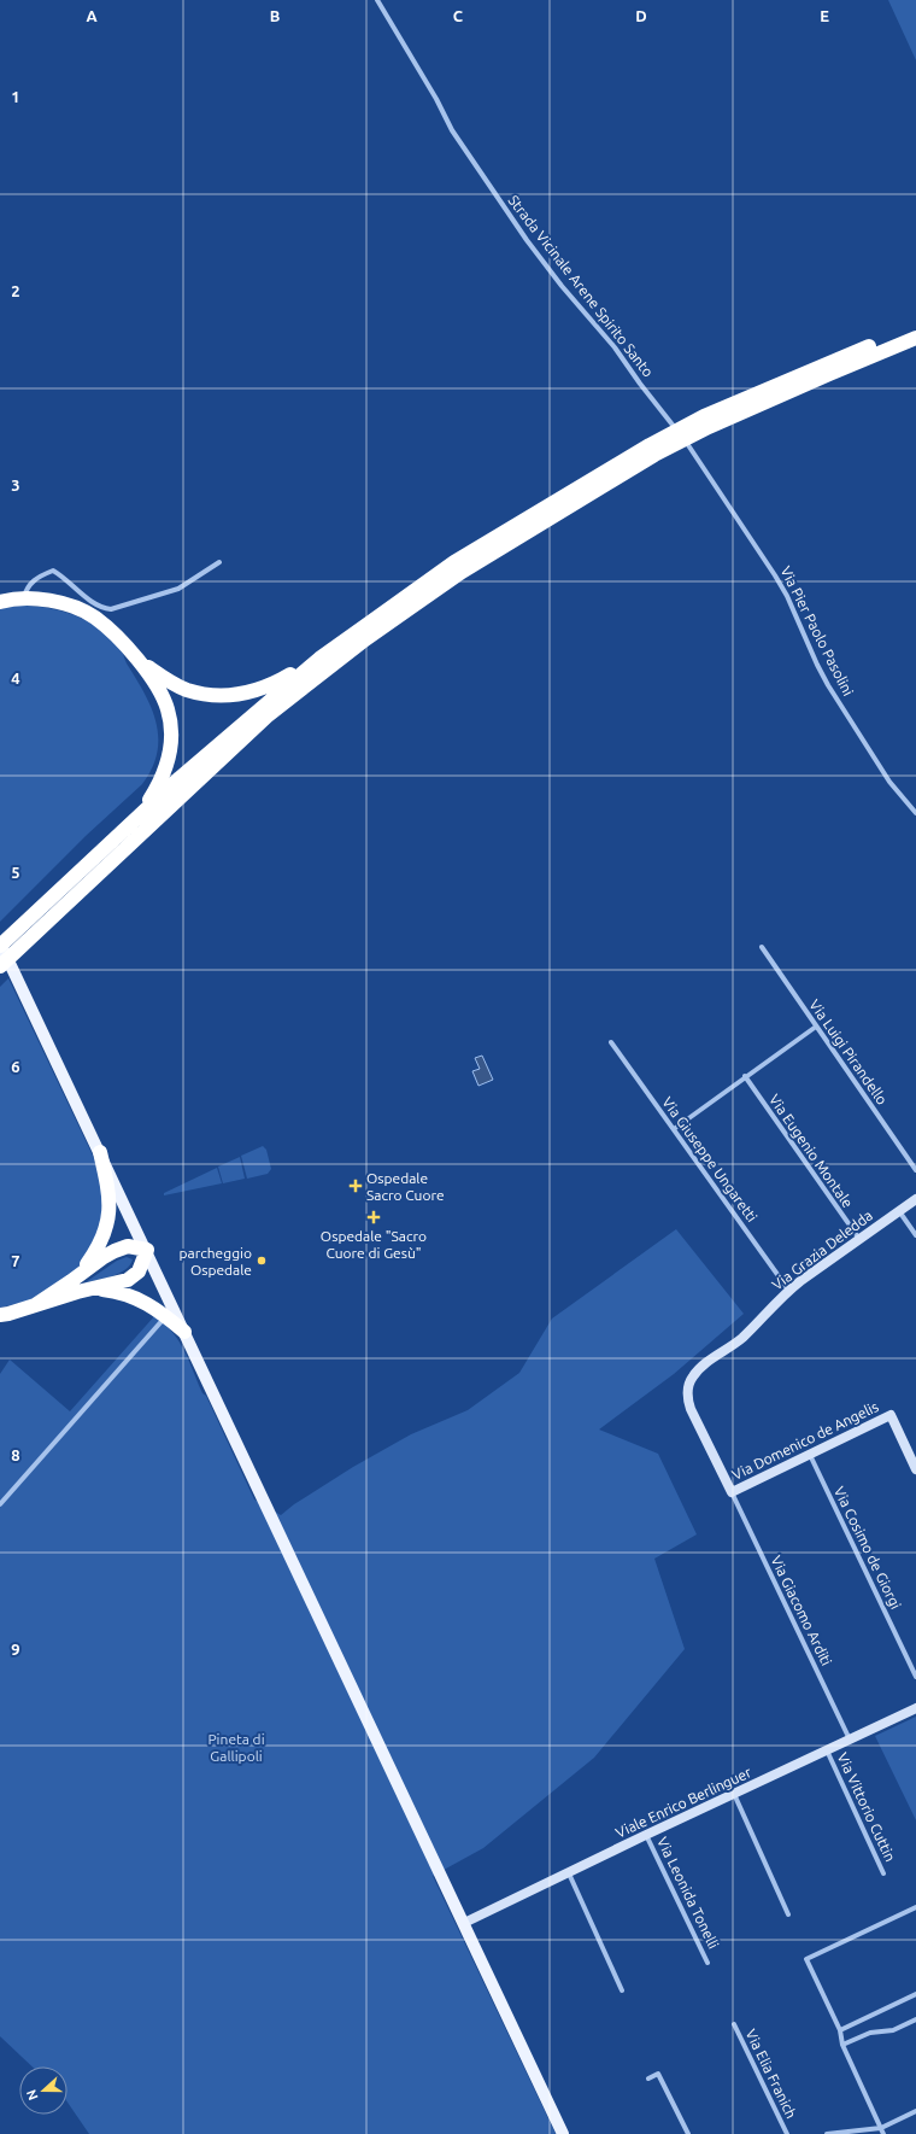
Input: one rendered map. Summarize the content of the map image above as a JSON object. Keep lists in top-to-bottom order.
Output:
{
  "streets": {
    "street": [
      "Strada Vicinale Arene Spirito Santo",
      "Via Pier Paolo Pasolini",
      "Via Luigi Pirandello",
      "Via Eugenio Montale",
      "Via Giuseppe Ungaretti",
      "Via Grazia Deledda",
      "Via Domenico de Angelis",
      "Via Cosimo de Giorgi",
      "Via Giacomo Arditi",
      "Viale Enrico Berlinguer",
      "Via Vittorio Cuttin",
      "Via Leonida Tonelli",
      "Via Elia Franich"
    ]
  },
  "crossings": [
    ["Strada Vicinale Arene Spirito Santo", "Via Pier Paolo Pasolini"],
    ["Via Eugenio Montale", "Via Grazia Deledda"],
    ["Via Giuseppe Ungaretti", "Via Grazia Deledda"],
    ["Via Grazia Deledda", "Via Domenico de Angelis"],
    ["Via Grazia Deledda", "Via Giacomo Arditi"],
    ["Via Domenico de Angelis", "Via Cosimo de Giorgi"],
    ["Via Domenico de Angelis", "Via Giacomo Arditi"],
    ["Via Giacomo Arditi", "Viale Enrico Berlinguer"],
    ["Viale Enrico Berlinguer", "Via Vittorio Cuttin"],
    ["Viale Enrico Berlinguer", "Via Leonida Tonelli"]
  ],
  "parks": ["Pineta di Gallipoli"],
  "places": {
    "health": ["Ospedale Sacro Cuore", "Ospedale \"Sacro Cuore di Gesù\""],
    "other": ["parcheggio Ospedale"]
  },
  "north": "left",
  "grid": {
    "columns": [
      "A",
      "B",
      "C",
      "D",
      "E"
    ],
    "rows": [
      "1",
      "2",
      "3",
      "4",
      "5",
      "6",
      "7",
      "8",
      "9"
    ]
  }
}
